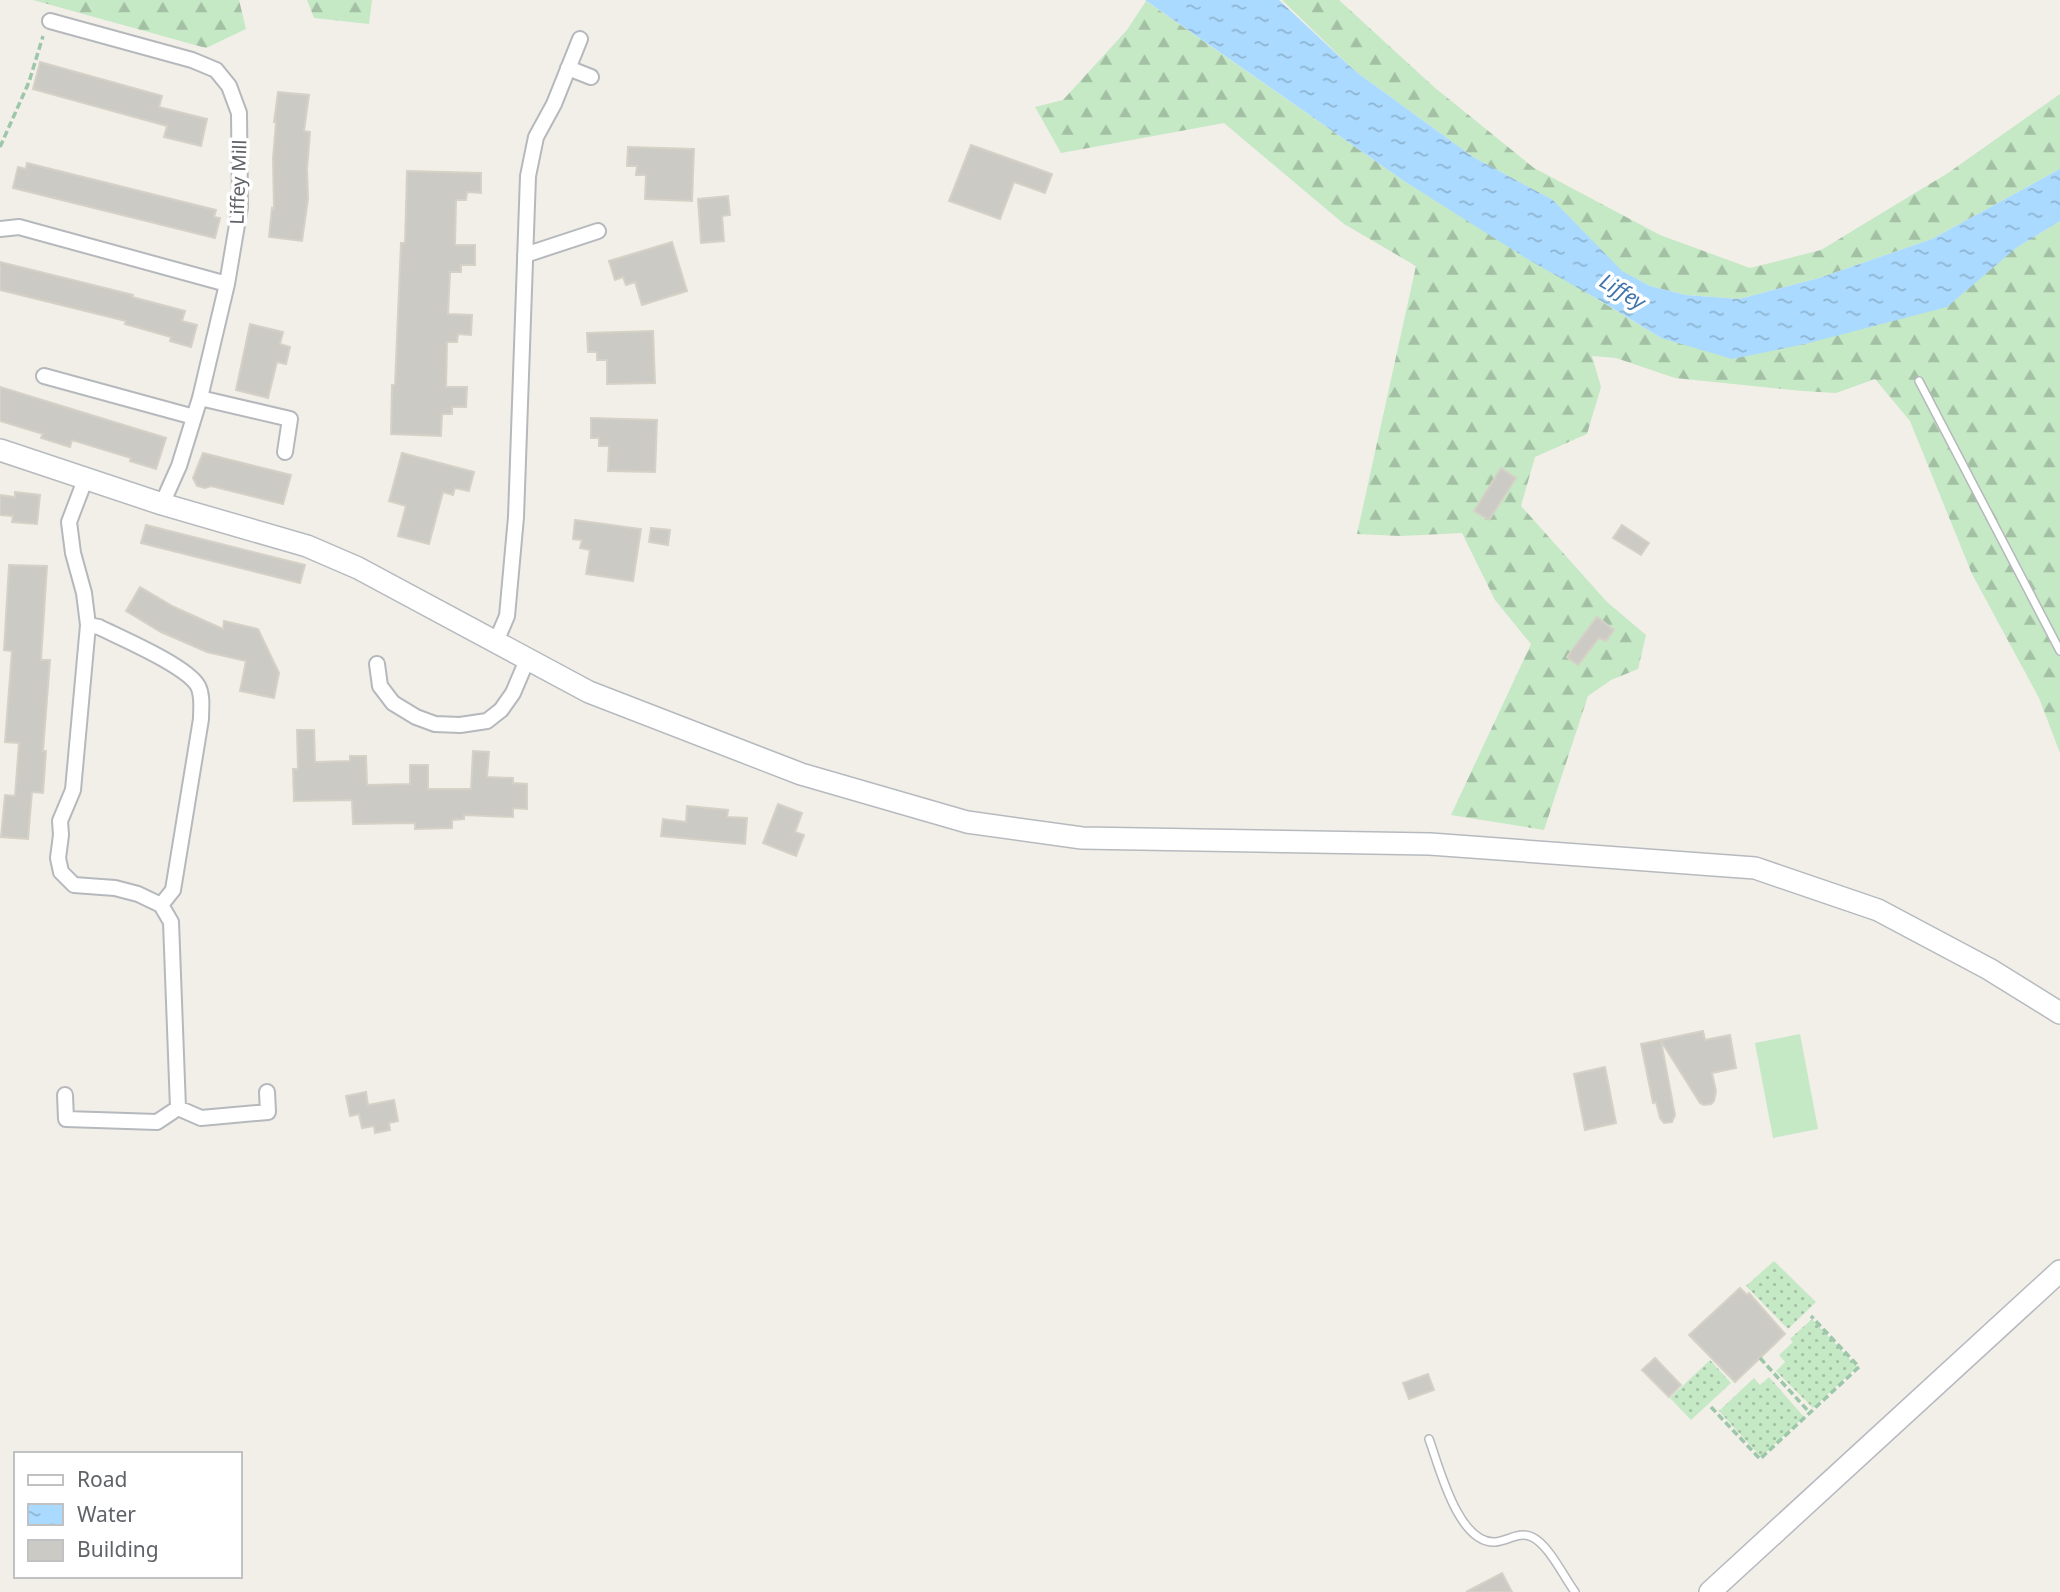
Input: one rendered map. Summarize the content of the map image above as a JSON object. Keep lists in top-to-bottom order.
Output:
{
  "streets": {
    "street": ["Liffey Mill"]
  },
  "water": ["Liffey"],
  "legend": ["Road", "Water", "Building"]
}
